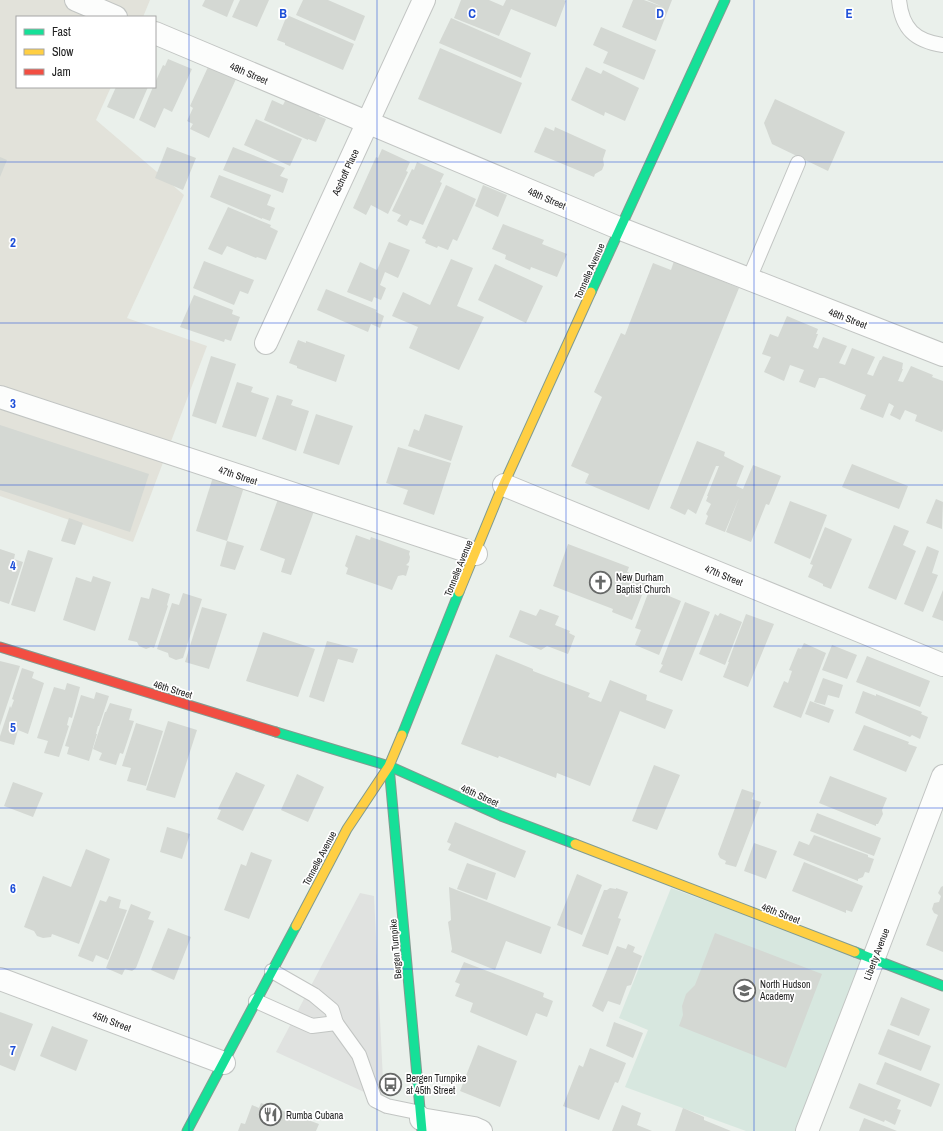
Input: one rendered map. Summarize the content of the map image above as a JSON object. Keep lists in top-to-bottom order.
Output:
{
  "streets": {
    "main road": ["Tonnelle Avenue", "46th Street", "Bergen Turnpike"],
    "street": [
      "48th Street",
      "Aschoff Place",
      "47th Street",
      "Liberty Avenue",
      "45th Street"
    ]
  },
  "crossings": [
    ["48th Street", "Aschoff Place"],
    ["48th Street", "Tonnelle Avenue"],
    ["Tonnelle Avenue", "47th Street"],
    ["Tonnelle Avenue", "46th Street"],
    ["Tonnelle Avenue", "Bergen Turnpike"],
    ["Tonnelle Avenue", "45th Street"],
    ["46th Street", "Bergen Turnpike"],
    ["46th Street", "Liberty Avenue"]
  ],
  "places": {
    "church": ["New Durham Baptist Church"],
    "school or university": ["North Hudson Academy"],
    "bus stop": ["Bergen Turnpike at 45th Street"],
    "restaurant": ["Rumba Cubana"]
  },
  "legend": ["Fast", "Slow", "Jam"],
  "grid": {
    "columns": [
      "B",
      "C",
      "D",
      "E"
    ],
    "rows": [
      "2",
      "3",
      "4",
      "5",
      "6",
      "7"
    ]
  }
}
